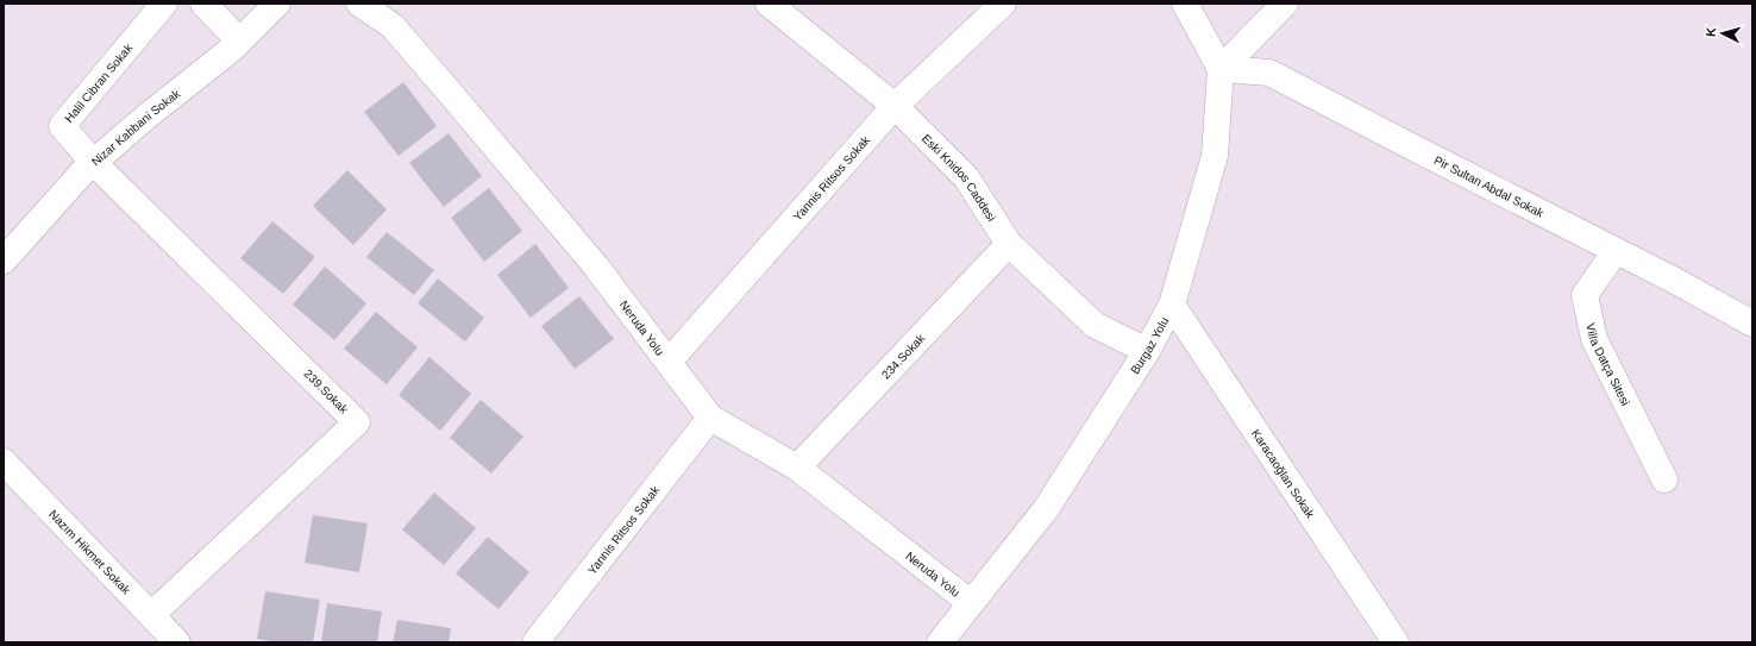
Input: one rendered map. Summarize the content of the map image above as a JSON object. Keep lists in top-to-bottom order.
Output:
{
  "streets": {
    "street": [
      "Halil Cibran Sokak",
      "Nizar Kabbani Sokak",
      "Yannis Ritsos Sokak",
      "Eski Knidos Caddesi",
      "Pir Sultan Abdal Sokak",
      "Neruda Yolu",
      "Burgaz Yolu",
      "234.Sokak",
      "Villa Datça Sitesi",
      "239.Sokak",
      "Karacaoğlan Sokak",
      "Nazım Hikmet Sokak"
    ]
  },
  "crossings": [
    ["Halil Cibran Sokak", "Nizar Kabbani Sokak"],
    ["Halil Cibran Sokak", "239.Sokak"],
    ["Nizar Kabbani Sokak", "239.Sokak"],
    ["Yannis Ritsos Sokak", "Eski Knidos Caddesi"],
    ["Yannis Ritsos Sokak", "Neruda Yolu"],
    ["Eski Knidos Caddesi", "Burgaz Yolu"],
    ["Eski Knidos Caddesi", "234.Sokak"],
    ["Pir Sultan Abdal Sokak", "Burgaz Yolu"],
    ["Pir Sultan Abdal Sokak", "Villa Datça Sitesi"],
    ["Neruda Yolu", "Burgaz Yolu"],
    ["Neruda Yolu", "234.Sokak"],
    ["Burgaz Yolu", "Karacaoğlan Sokak"],
    ["239.Sokak", "Nazım Hikmet Sokak"]
  ],
  "north": "left"
}
